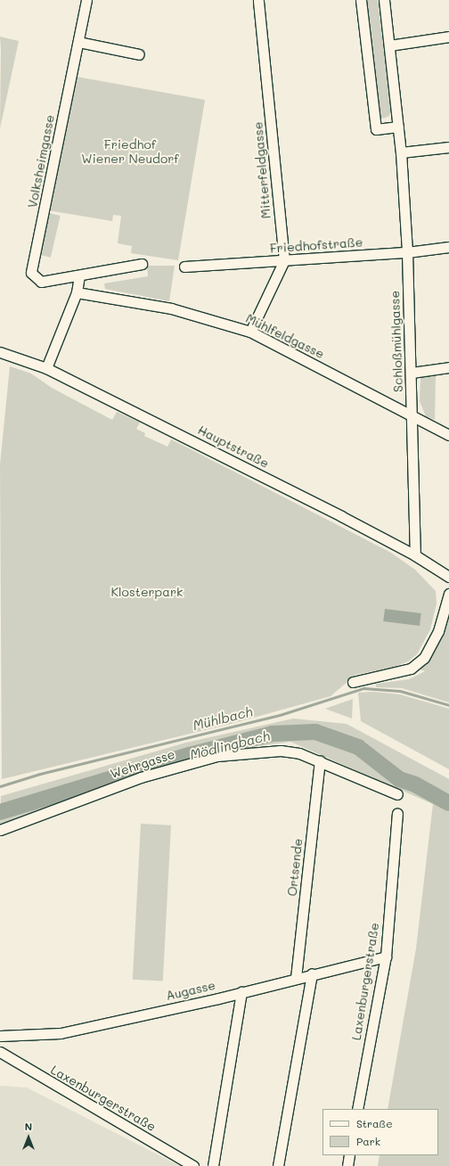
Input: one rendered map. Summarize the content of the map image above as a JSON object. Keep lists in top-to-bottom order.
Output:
{
  "streets": {
    "street": [
      "Volksheimgasse",
      "Mitterfeldgasse",
      "Friedhofstraße",
      "Mühlfeldgasse",
      "Schloßmühlgasse",
      "Hauptstraße",
      "Wehrgasse",
      "Ortsende",
      "Laxenburgerstraße",
      "Augasse"
    ]
  },
  "crossings": [
    ["Mitterfeldgasse", "Friedhofstraße"],
    ["Friedhofstraße", "Schloßmühlgasse"],
    ["Mühlfeldgasse", "Schloßmühlgasse"],
    ["Schloßmühlgasse", "Hauptstraße"],
    ["Wehrgasse", "Ortsende"],
    ["Ortsende", "Augasse"],
    ["Laxenburgerstraße", "Augasse"]
  ],
  "water": ["Mühlbach", "Mödlingbach"],
  "parks": ["Friedhof Wiener Neudorf", "Klosterpark"],
  "legend": ["Straße", "Park"],
  "north": "top"
}
